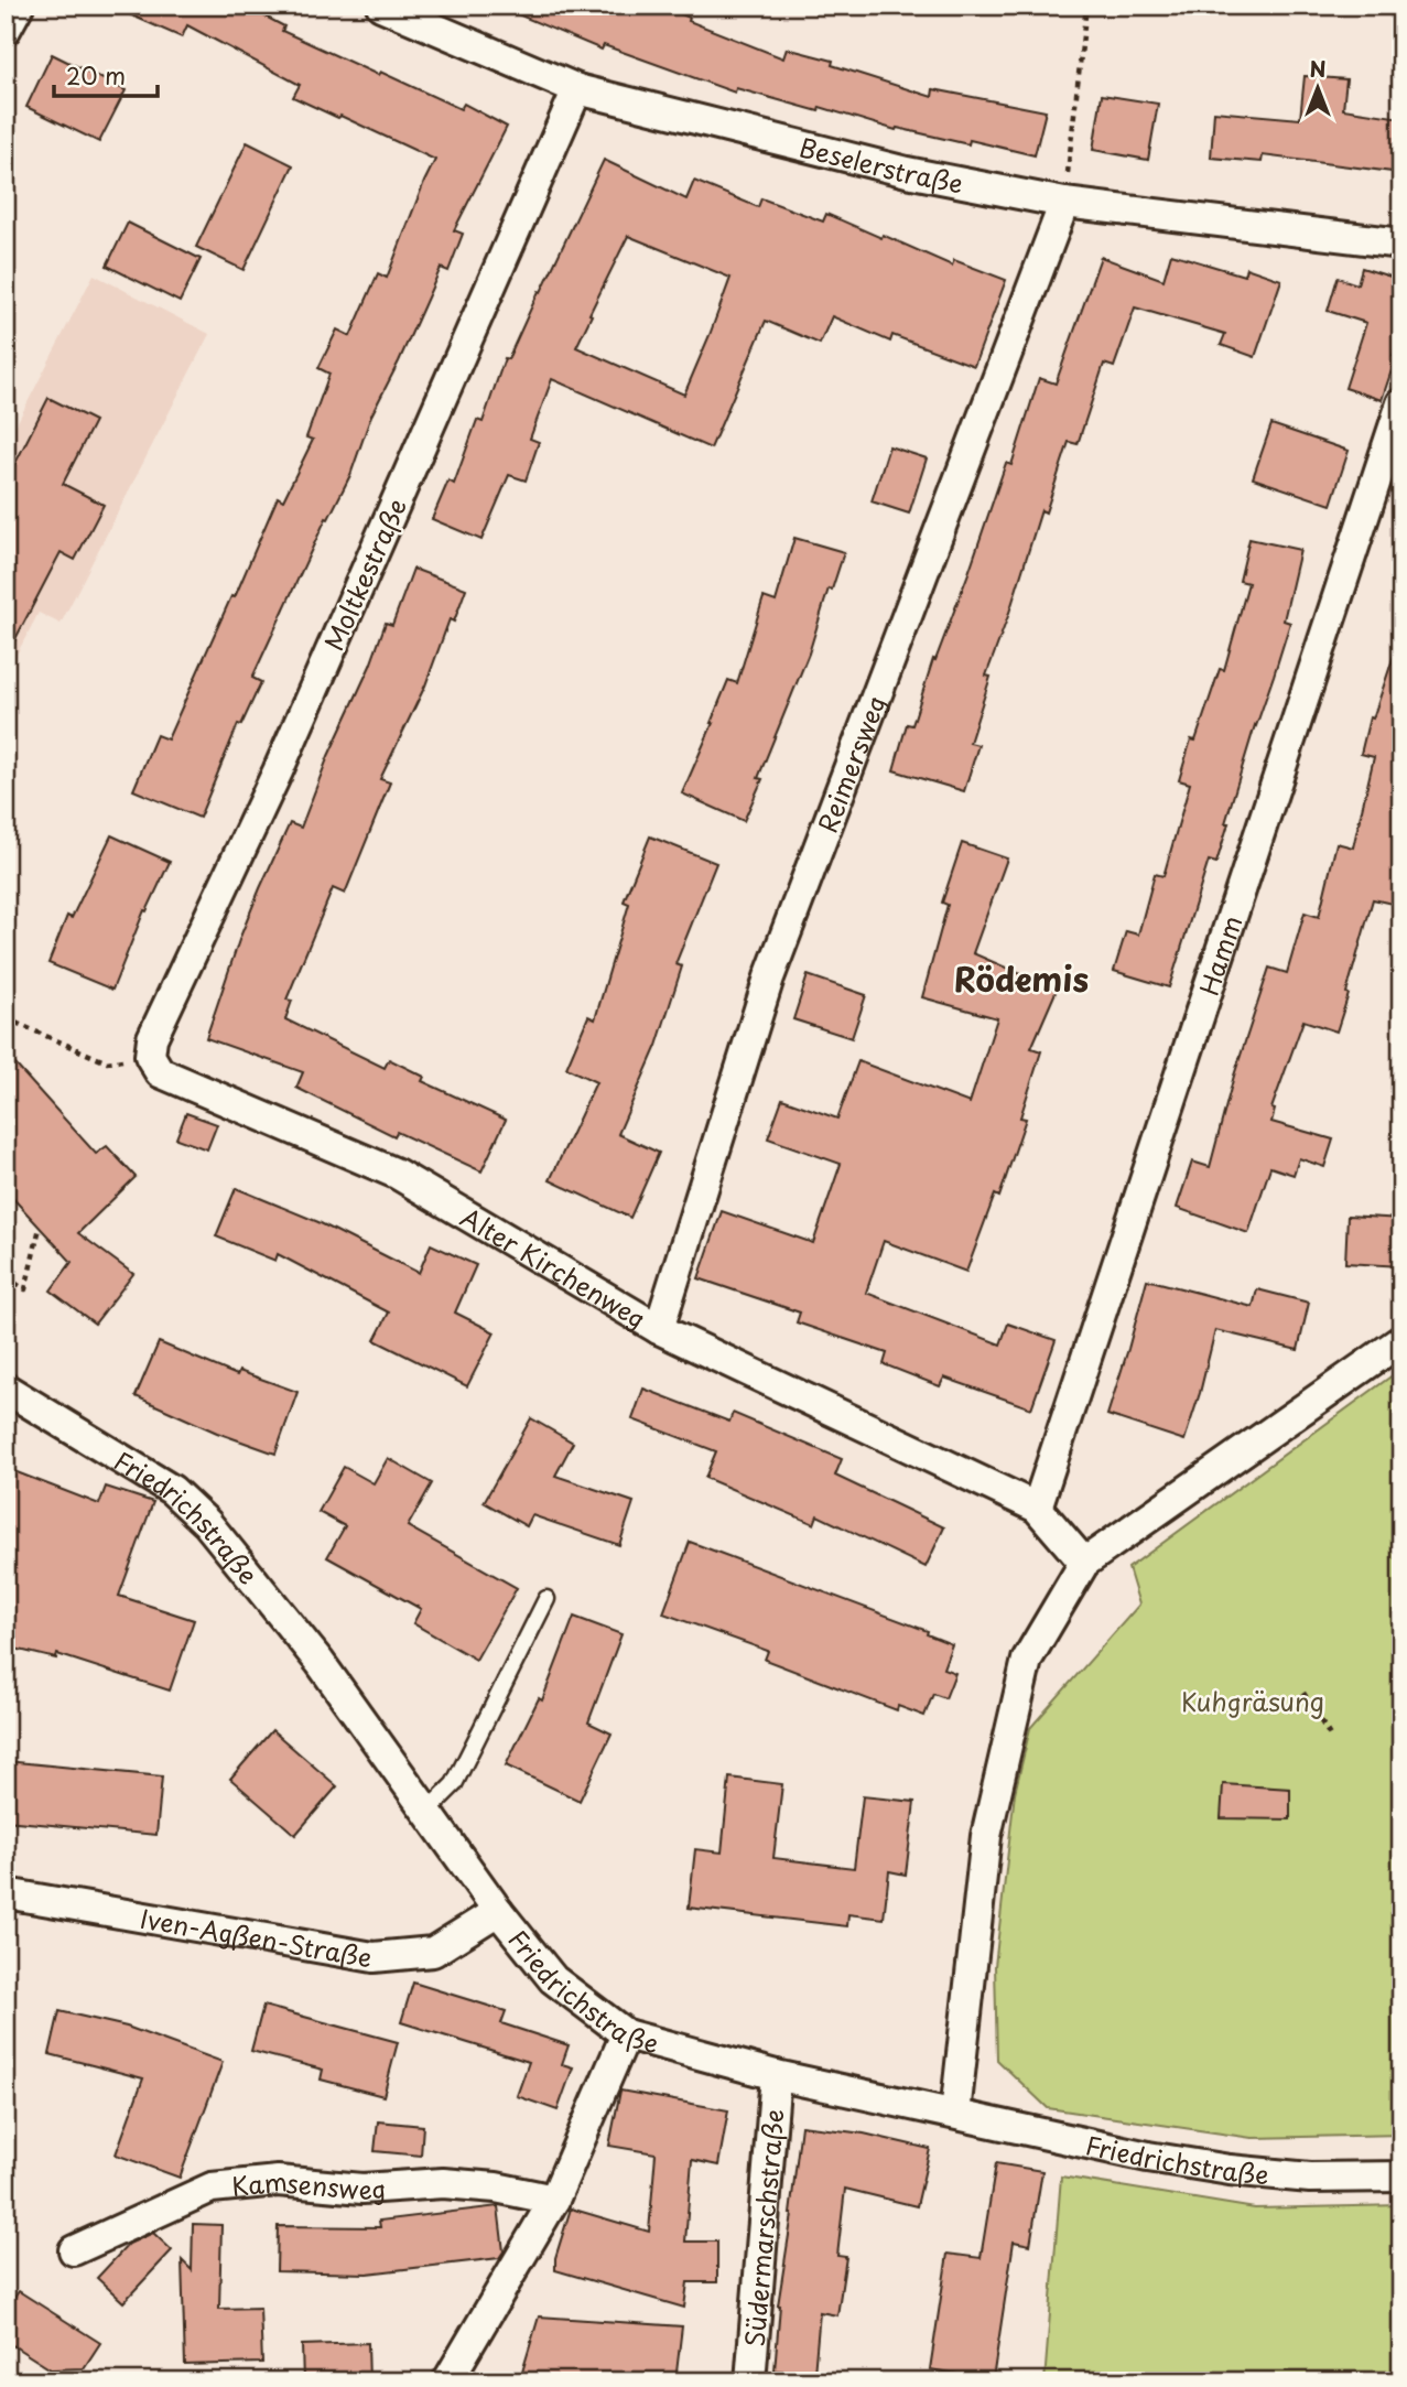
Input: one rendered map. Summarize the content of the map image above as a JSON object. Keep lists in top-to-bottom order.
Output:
{
  "streets": {
    "street": [
      "Beselerstraße",
      "Moltkestraße",
      "Reimersweg",
      "Hamm",
      "Alter Kirchenweg",
      "Friedrichstraße",
      "Iven-Agßen-Straße",
      "Kamsensweg",
      "Südermarschstraße"
    ]
  },
  "crossings": [
    ["Beselerstraße", "Moltkestraße"],
    ["Beselerstraße", "Reimersweg"],
    ["Moltkestraße", "Alter Kirchenweg"],
    ["Reimersweg", "Alter Kirchenweg"],
    ["Hamm", "Alter Kirchenweg"],
    ["Friedrichstraße", "Iven-Agßen-Straße"],
    ["Friedrichstraße", "Südermarschstraße"]
  ],
  "districts": ["Rödemis"],
  "parks": ["Kuhgräsung"],
  "scale_bar": "20 m",
  "north": "top"
}
